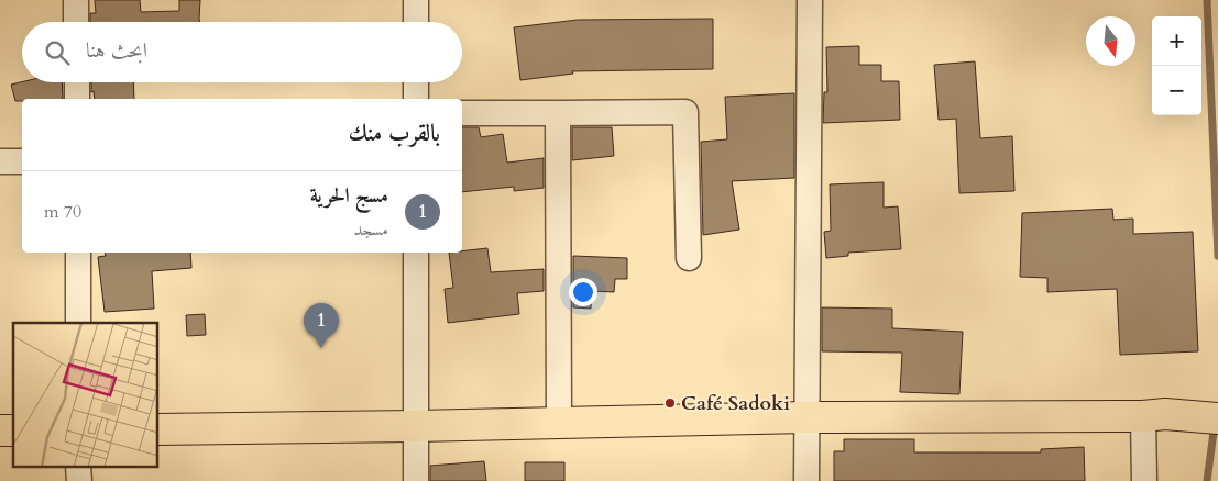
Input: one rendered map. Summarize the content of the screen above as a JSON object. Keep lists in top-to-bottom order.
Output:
{
  "places": ["Café Sadoki"],
  "north": "bottom",
  "page": {
    "map_buttons": ["+", "−"],
    "search": "ابحث هنا",
    "heading": "بالقرب منك",
    "list": [
      {
        "mark": "1",
        "name": "مسج الحرية",
        "note": "مسجد",
        "value": "70 m"
      }
    ],
    "pins": "1"
  }
}
